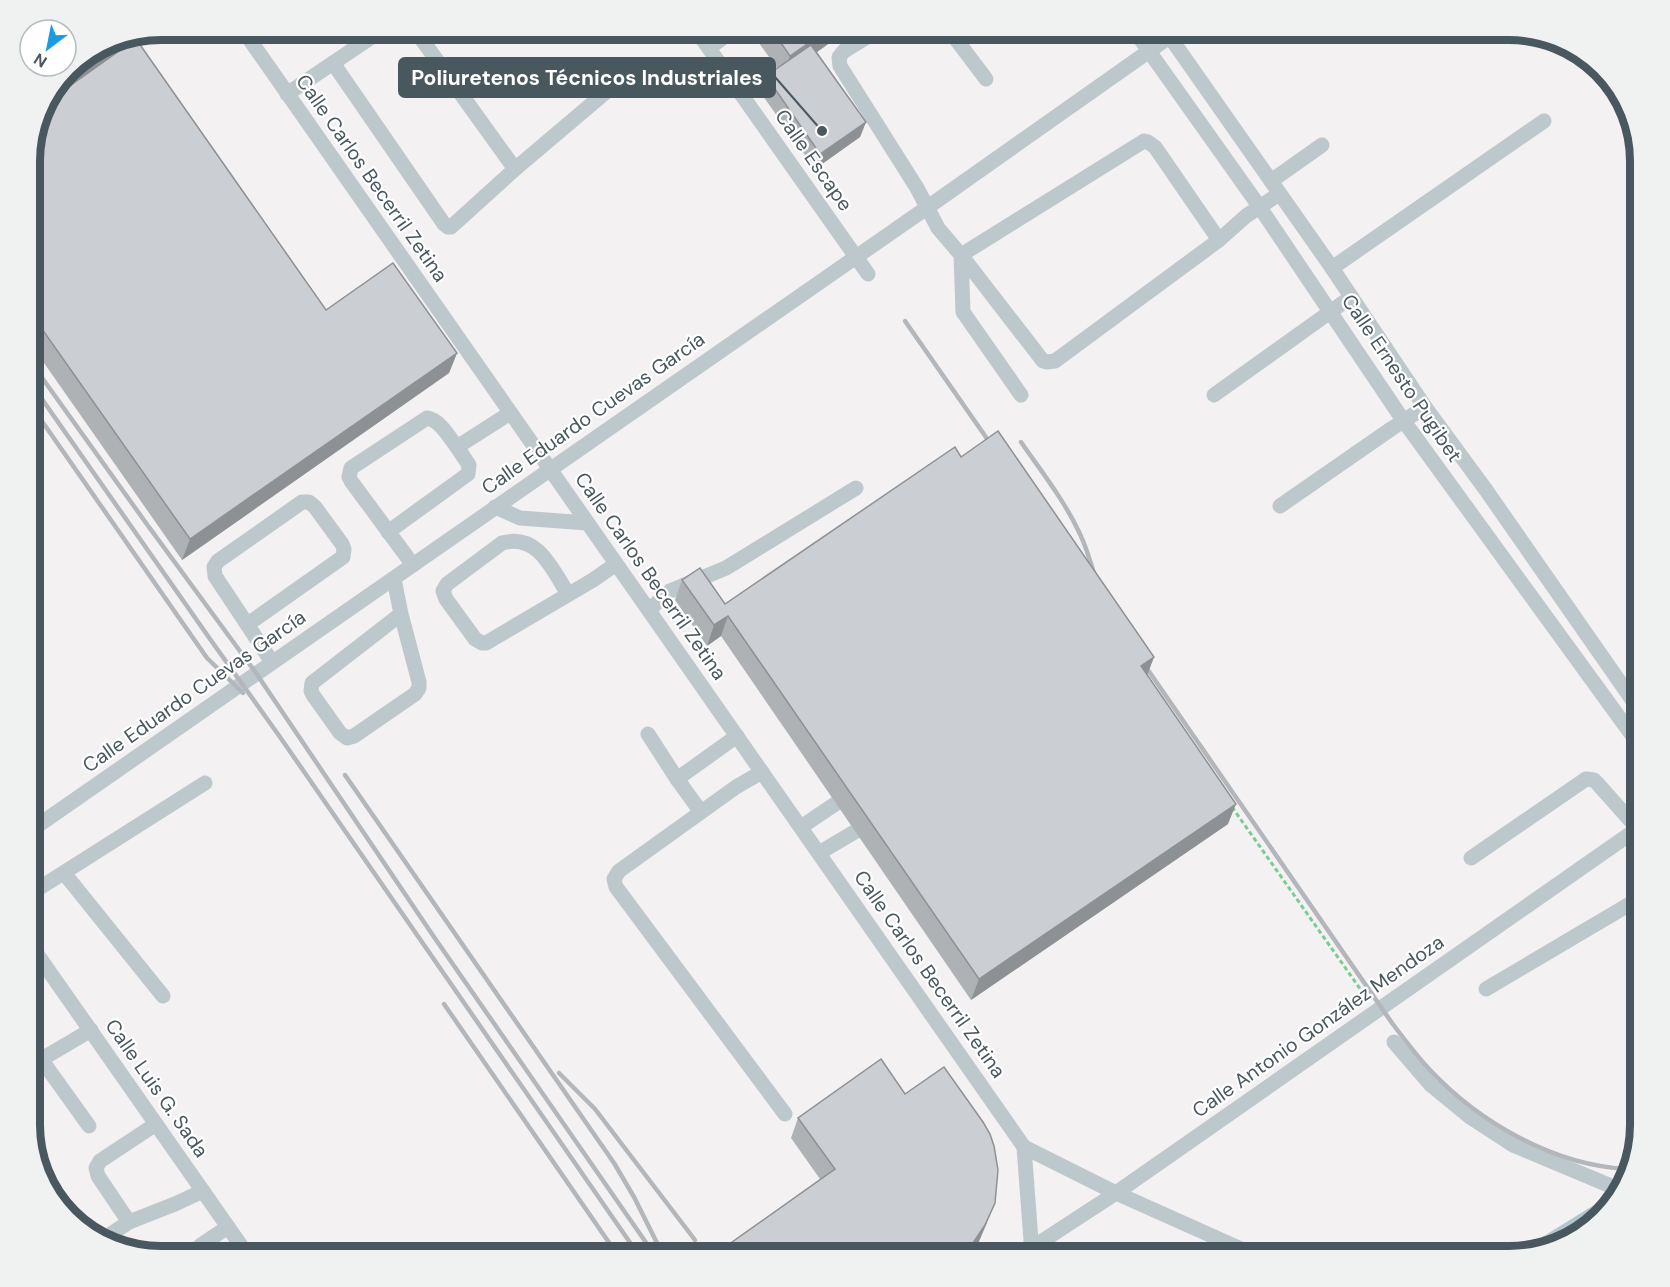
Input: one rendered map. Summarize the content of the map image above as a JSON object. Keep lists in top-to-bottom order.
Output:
{
  "streets": {
    "street": [
      "Calle Escape",
      "Calle Carlos Becerril Zetina",
      "Calle Ernesto Pugibet",
      "Calle Eduardo Cuevas García",
      "Calle Antonio González Mendoza",
      "Calle Luis G. Sada"
    ]
  },
  "crossings": [
    ["Calle Escape", "Calle Eduardo Cuevas García"],
    ["Calle Carlos Becerril Zetina", "Calle Eduardo Cuevas García"],
    ["Calle Carlos Becerril Zetina", "Calle Antonio González Mendoza"],
    ["Calle Ernesto Pugibet", "Calle Eduardo Cuevas García"]
  ],
  "places": ["Poliuretenos Técnicos Industriales"],
  "north": "bottom left"
}
